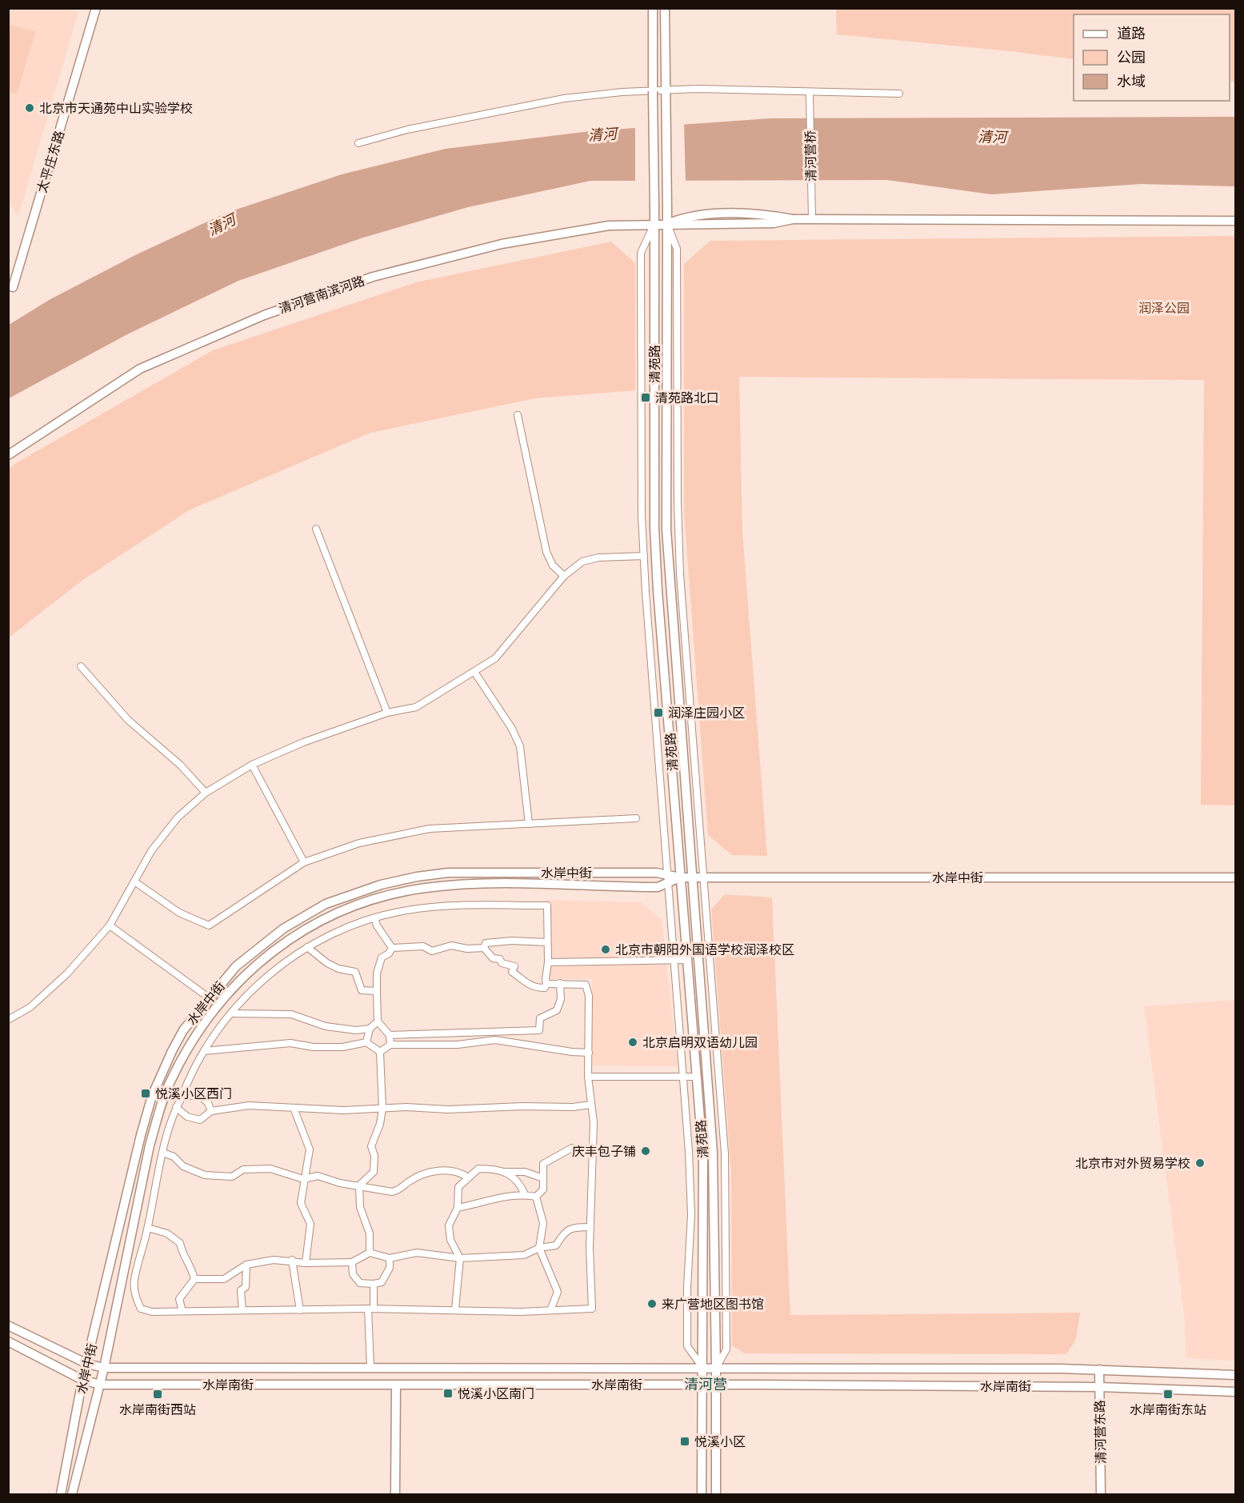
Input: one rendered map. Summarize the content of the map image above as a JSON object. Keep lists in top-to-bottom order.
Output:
{
  "streets": {
    "street": [
      "清河营桥",
      "太平庄东路",
      "清河营南滨河路",
      "清苑路",
      "水岸中街",
      "水岸南街",
      "清河营东路"
    ]
  },
  "crossings": [
    ["清河营南滨河路", "清苑路"],
    ["清苑路", "水岸中街"],
    ["清苑路", "水岸南街"],
    ["水岸中街", "水岸南街"],
    ["水岸南街", "清河营东路"]
  ],
  "districts": ["清河营"],
  "water": ["清河"],
  "parks": ["润泽公园"],
  "places": {
    "other": [
      "北京市天通苑中山实验学校",
      "北京市朝阳外国语学校润泽校区",
      "北京启明双语幼儿园",
      "庆丰包子铺",
      "北京市对外贸易学校",
      "来广营地区图书馆"
    ],
    "transit": [
      "清苑路北口",
      "润泽庄园小区",
      "悦溪小区西门",
      "悦溪小区南门",
      "水岸南街西站",
      "水岸南街东站",
      "悦溪小区"
    ]
  },
  "legend": ["道路", "公园", "水域"]
}
